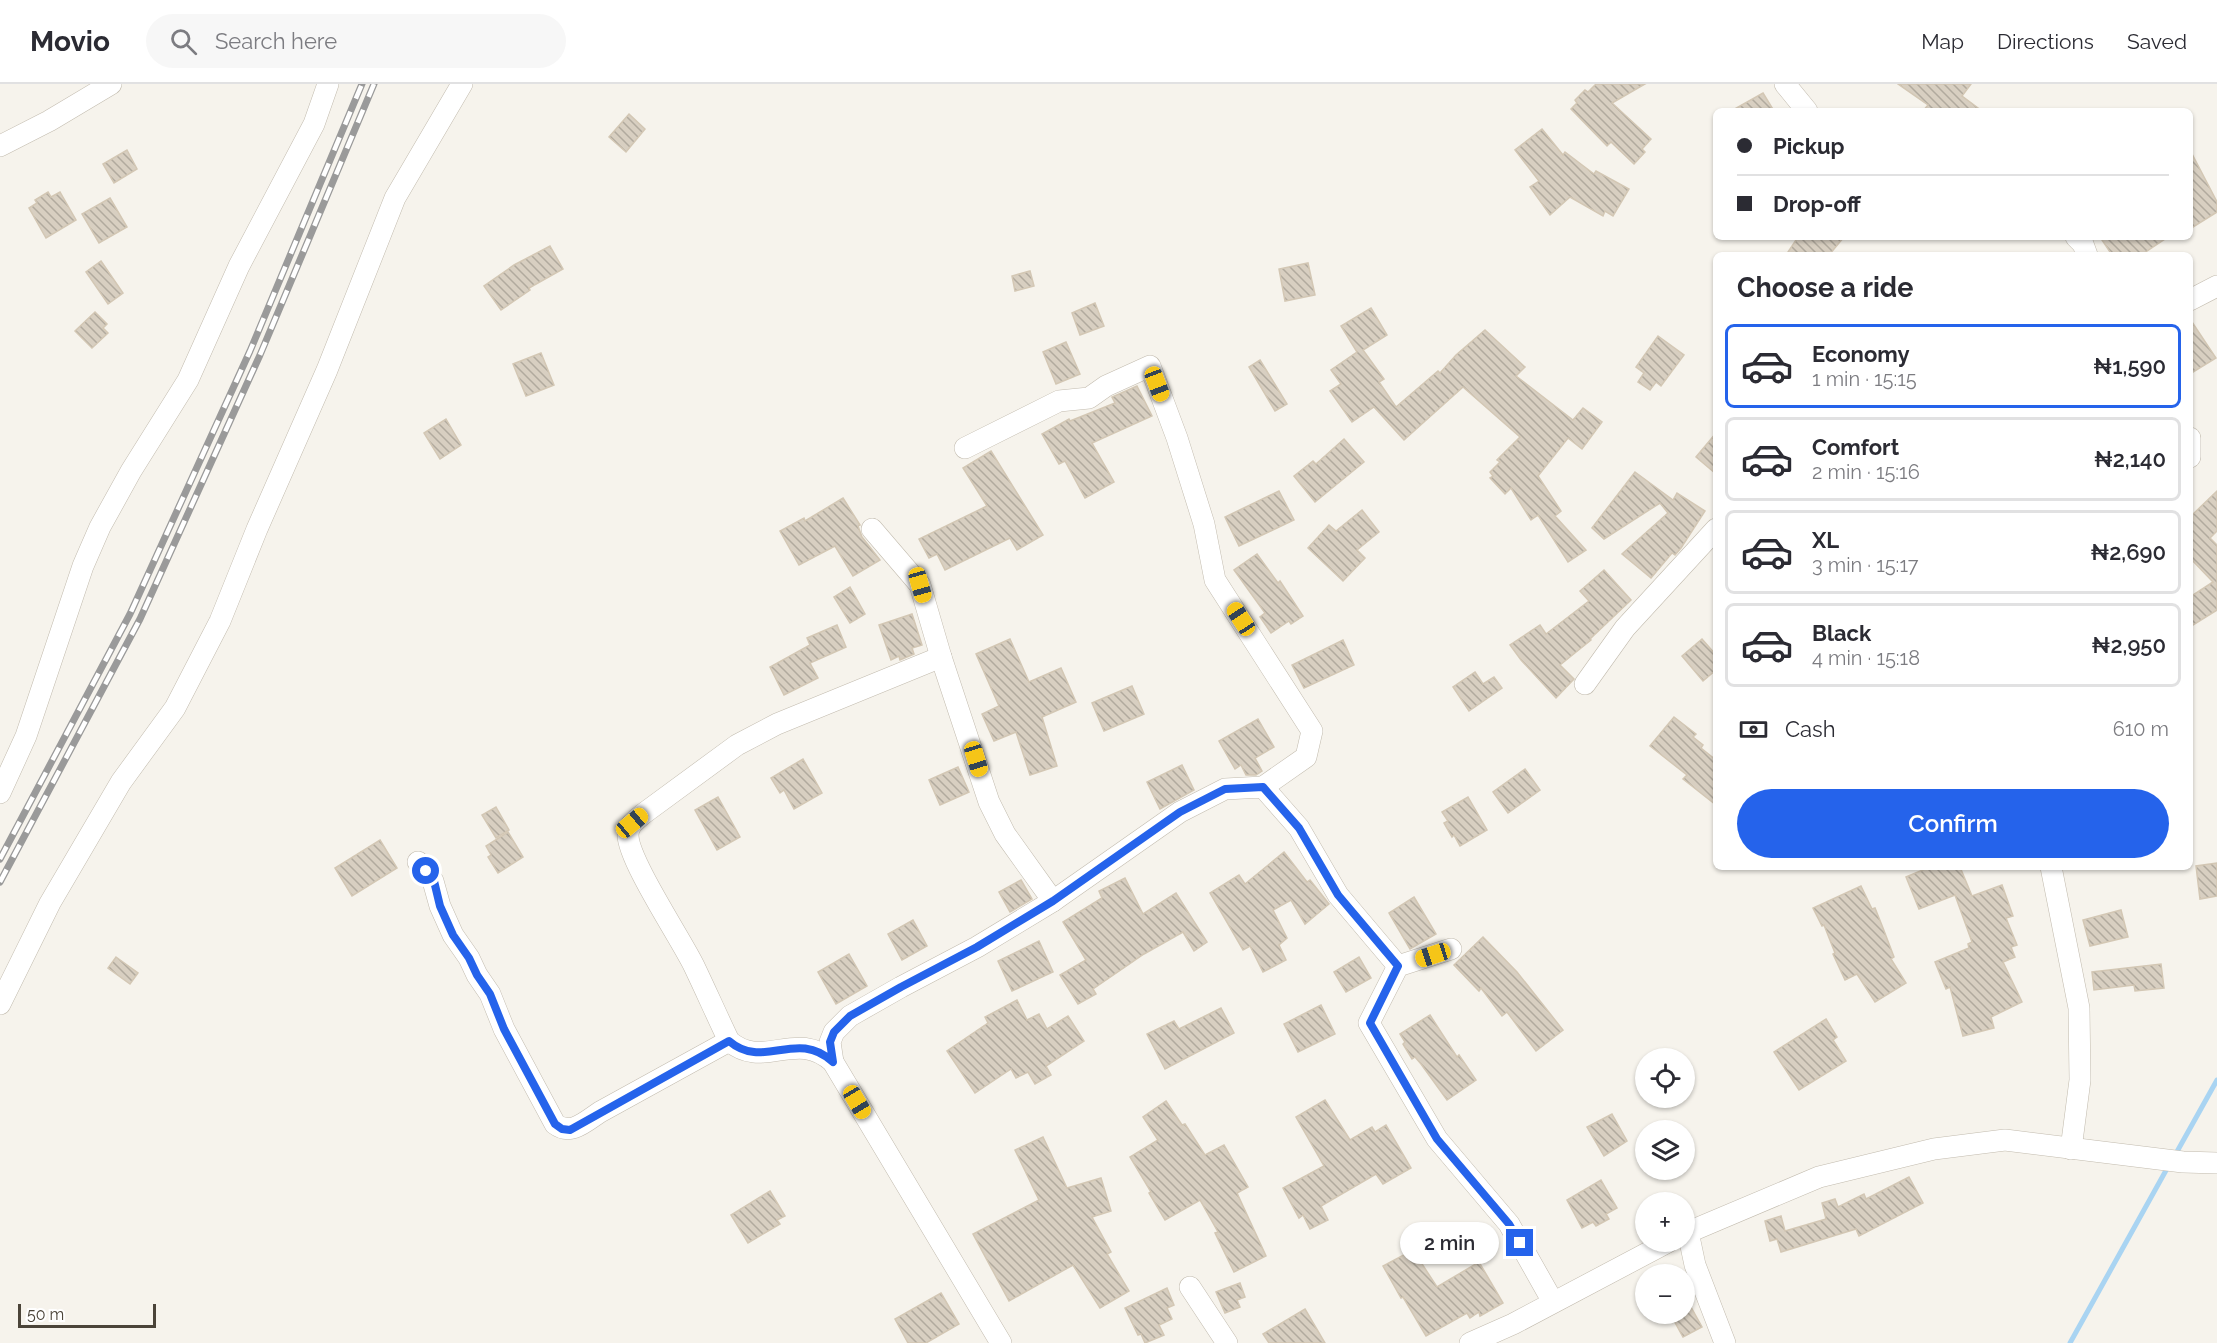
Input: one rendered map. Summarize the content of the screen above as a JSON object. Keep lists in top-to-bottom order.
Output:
{
  "scale_bar": "50 m",
  "page": {
    "header": "Movio",
    "search": "Search here",
    "nav": ["Map", "Directions", "Saved"],
    "banner": ["Pickup", "Drop-off"],
    "heading": "Choose a ride",
    "list": [
      {
        "name": "Economy",
        "note": "1 min · 15:15",
        "value": "₦1,590"
      },
      {
        "name": "Comfort",
        "note": "2 min · 15:16",
        "value": "₦2,140"
      },
      {
        "name": "XL",
        "note": "3 min · 15:17",
        "value": "₦2,690"
      },
      {
        "name": "Black",
        "note": "4 min · 15:18",
        "value": "₦2,950"
      }
    ],
    "pay": ["Cash", "610 m"],
    "buttons": "Confirm",
    "map_buttons": ["+", "−"],
    "bubble": "2 min",
    "scale": "50 m"
  }
}
